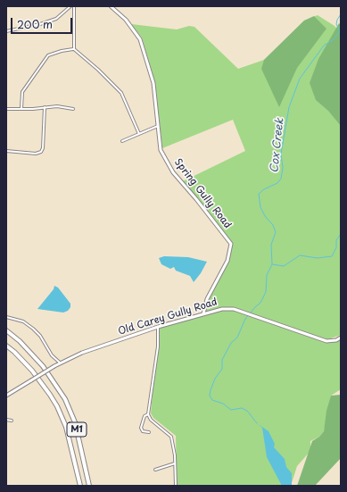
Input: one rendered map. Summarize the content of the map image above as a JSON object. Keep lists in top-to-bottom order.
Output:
{
  "streets": {
    "highway": ["M1"],
    "main road": ["Spring Gully Road", "Old Carey Gully Road"]
  },
  "crossings": [
    ["Spring Gully Road", "Old Carey Gully Road"]
  ],
  "water": ["Cox Creek"],
  "scale_bar": "200 m"
}
